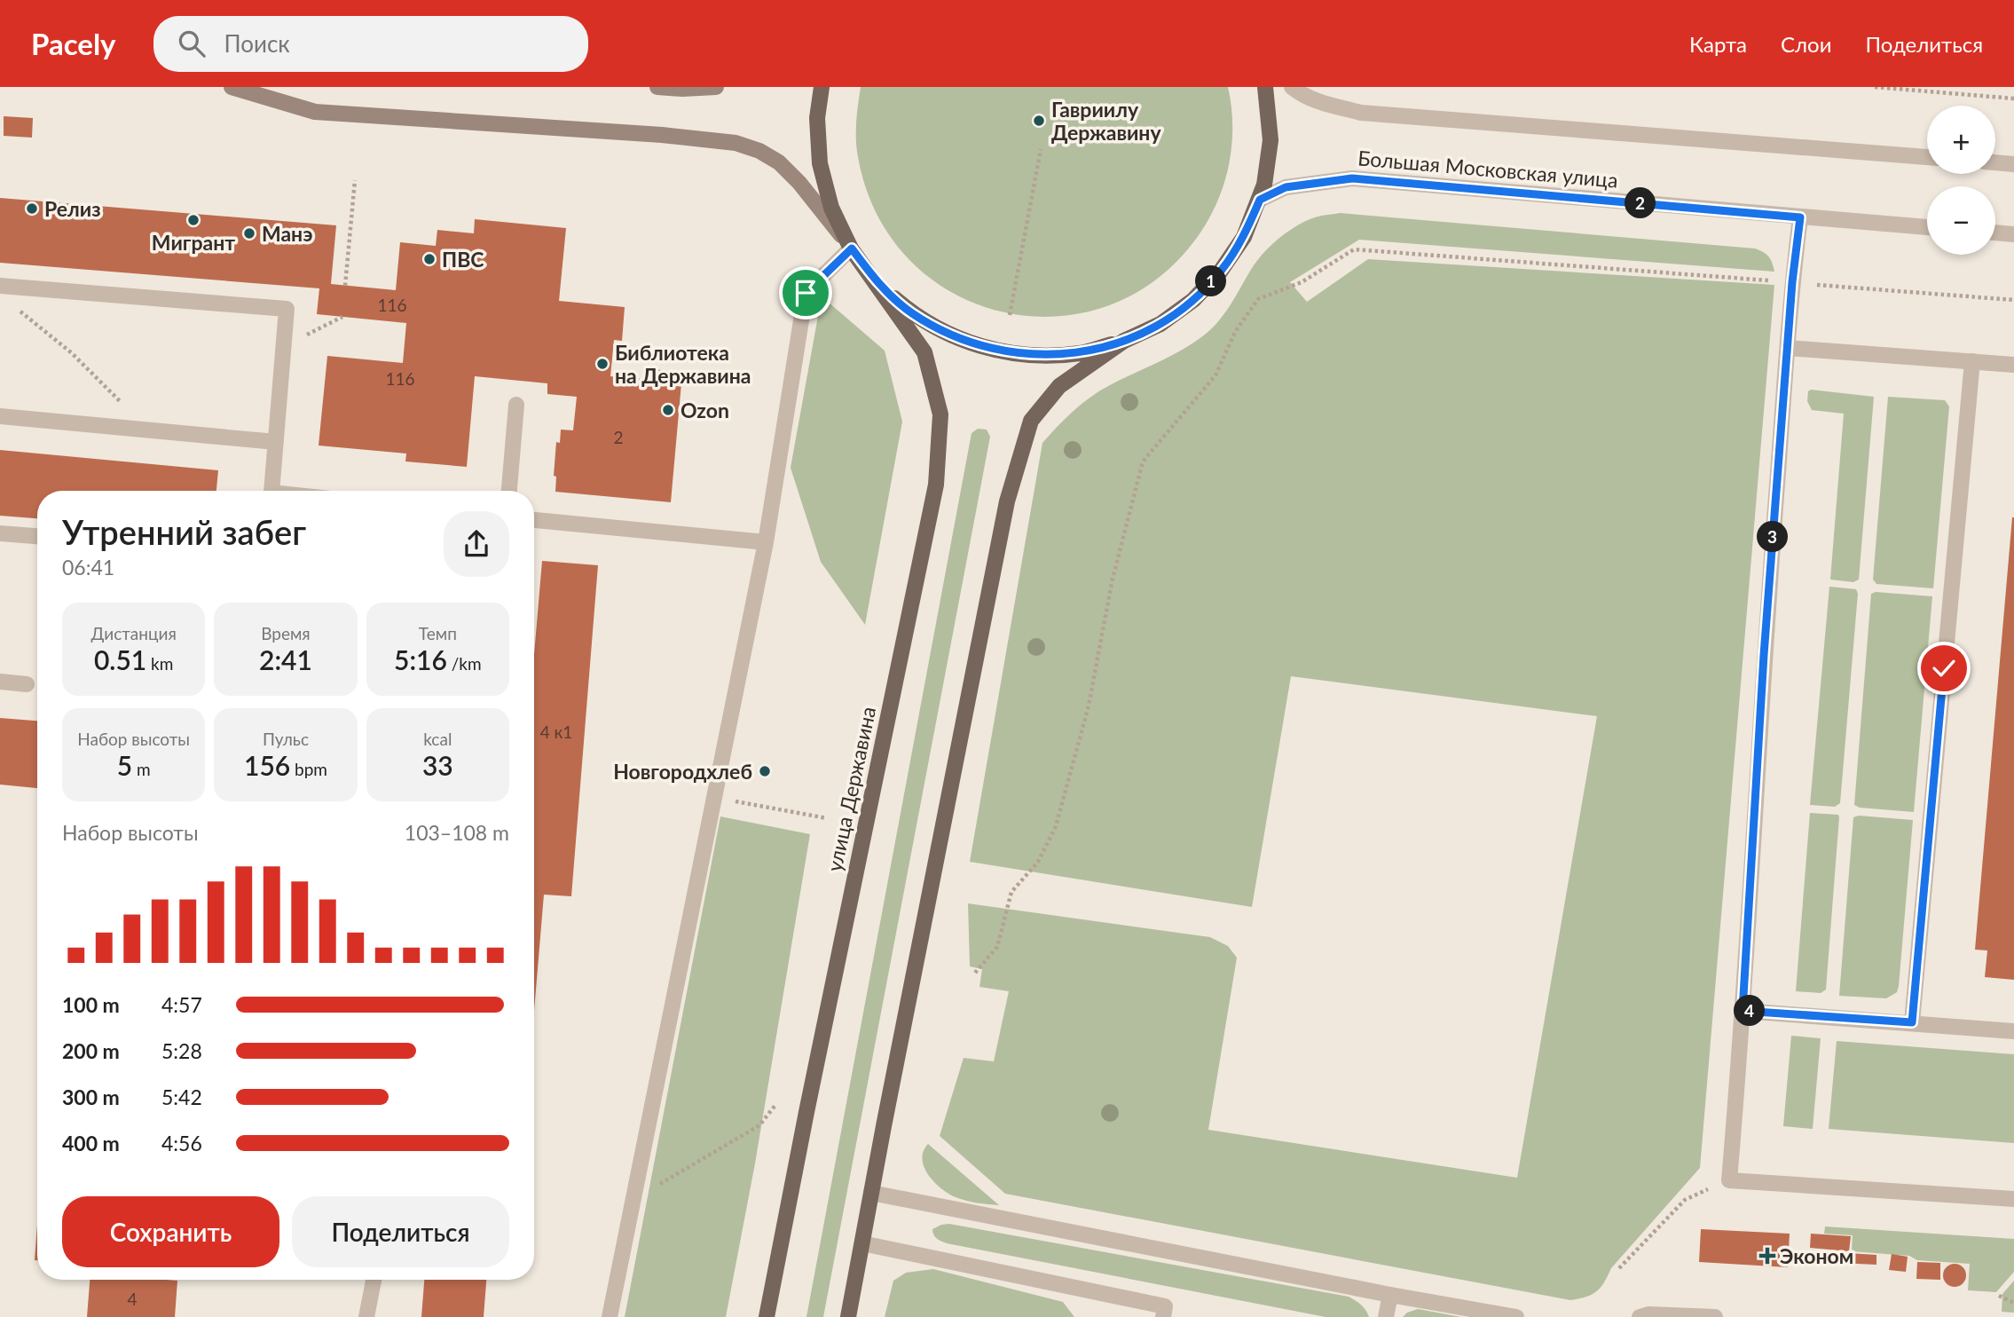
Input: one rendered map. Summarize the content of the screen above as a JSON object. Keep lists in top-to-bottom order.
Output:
{
  "streets": {
    "main road": ["улица Державина"],
    "street": ["Большая Московская улица"]
  },
  "crossings": [
    ["Большая Московская улица", "улица Державина"]
  ],
  "places": {
    "other": [
      "Гавриилу Державину",
      "Релиз",
      "Мигрант",
      "Манэ",
      "ПВС",
      "Библиотека на Державина",
      "Ozon",
      "Новгородхлеб"
    ],
    "health": ["Эконом"]
  },
  "house_numbers": [
    "116",
    "116",
    "2",
    "4 к1",
    "4"
  ],
  "page": {
    "header": "Pacely",
    "search": "Поиск",
    "nav": ["Карта", "Слои", "Поделиться"],
    "map_buttons": ["+", "−"],
    "pins": [
      "2",
      "1",
      "3",
      "4"
    ],
    "heading": ["Утренний забег", "06:41"],
    "stats": [
      ["Дистанция", "0.51 km"],
      ["Время", "2:41"],
      ["Темп", "5:16 /km"],
      ["Набор высоты", "5 m"],
      ["Пульс", "156 bpm"],
      ["kcal", "33"]
    ],
    "chart": ["Набор высоты", "103–108 m"],
    "list": [
      {
        "name": "100 m",
        "note": "4:57"
      },
      {
        "name": "200 m",
        "note": "5:28"
      },
      {
        "name": "300 m",
        "note": "5:42"
      },
      {
        "name": "400 m",
        "note": "4:56"
      }
    ],
    "buttons": ["Сохранить", "Поделиться"]
  }
}
